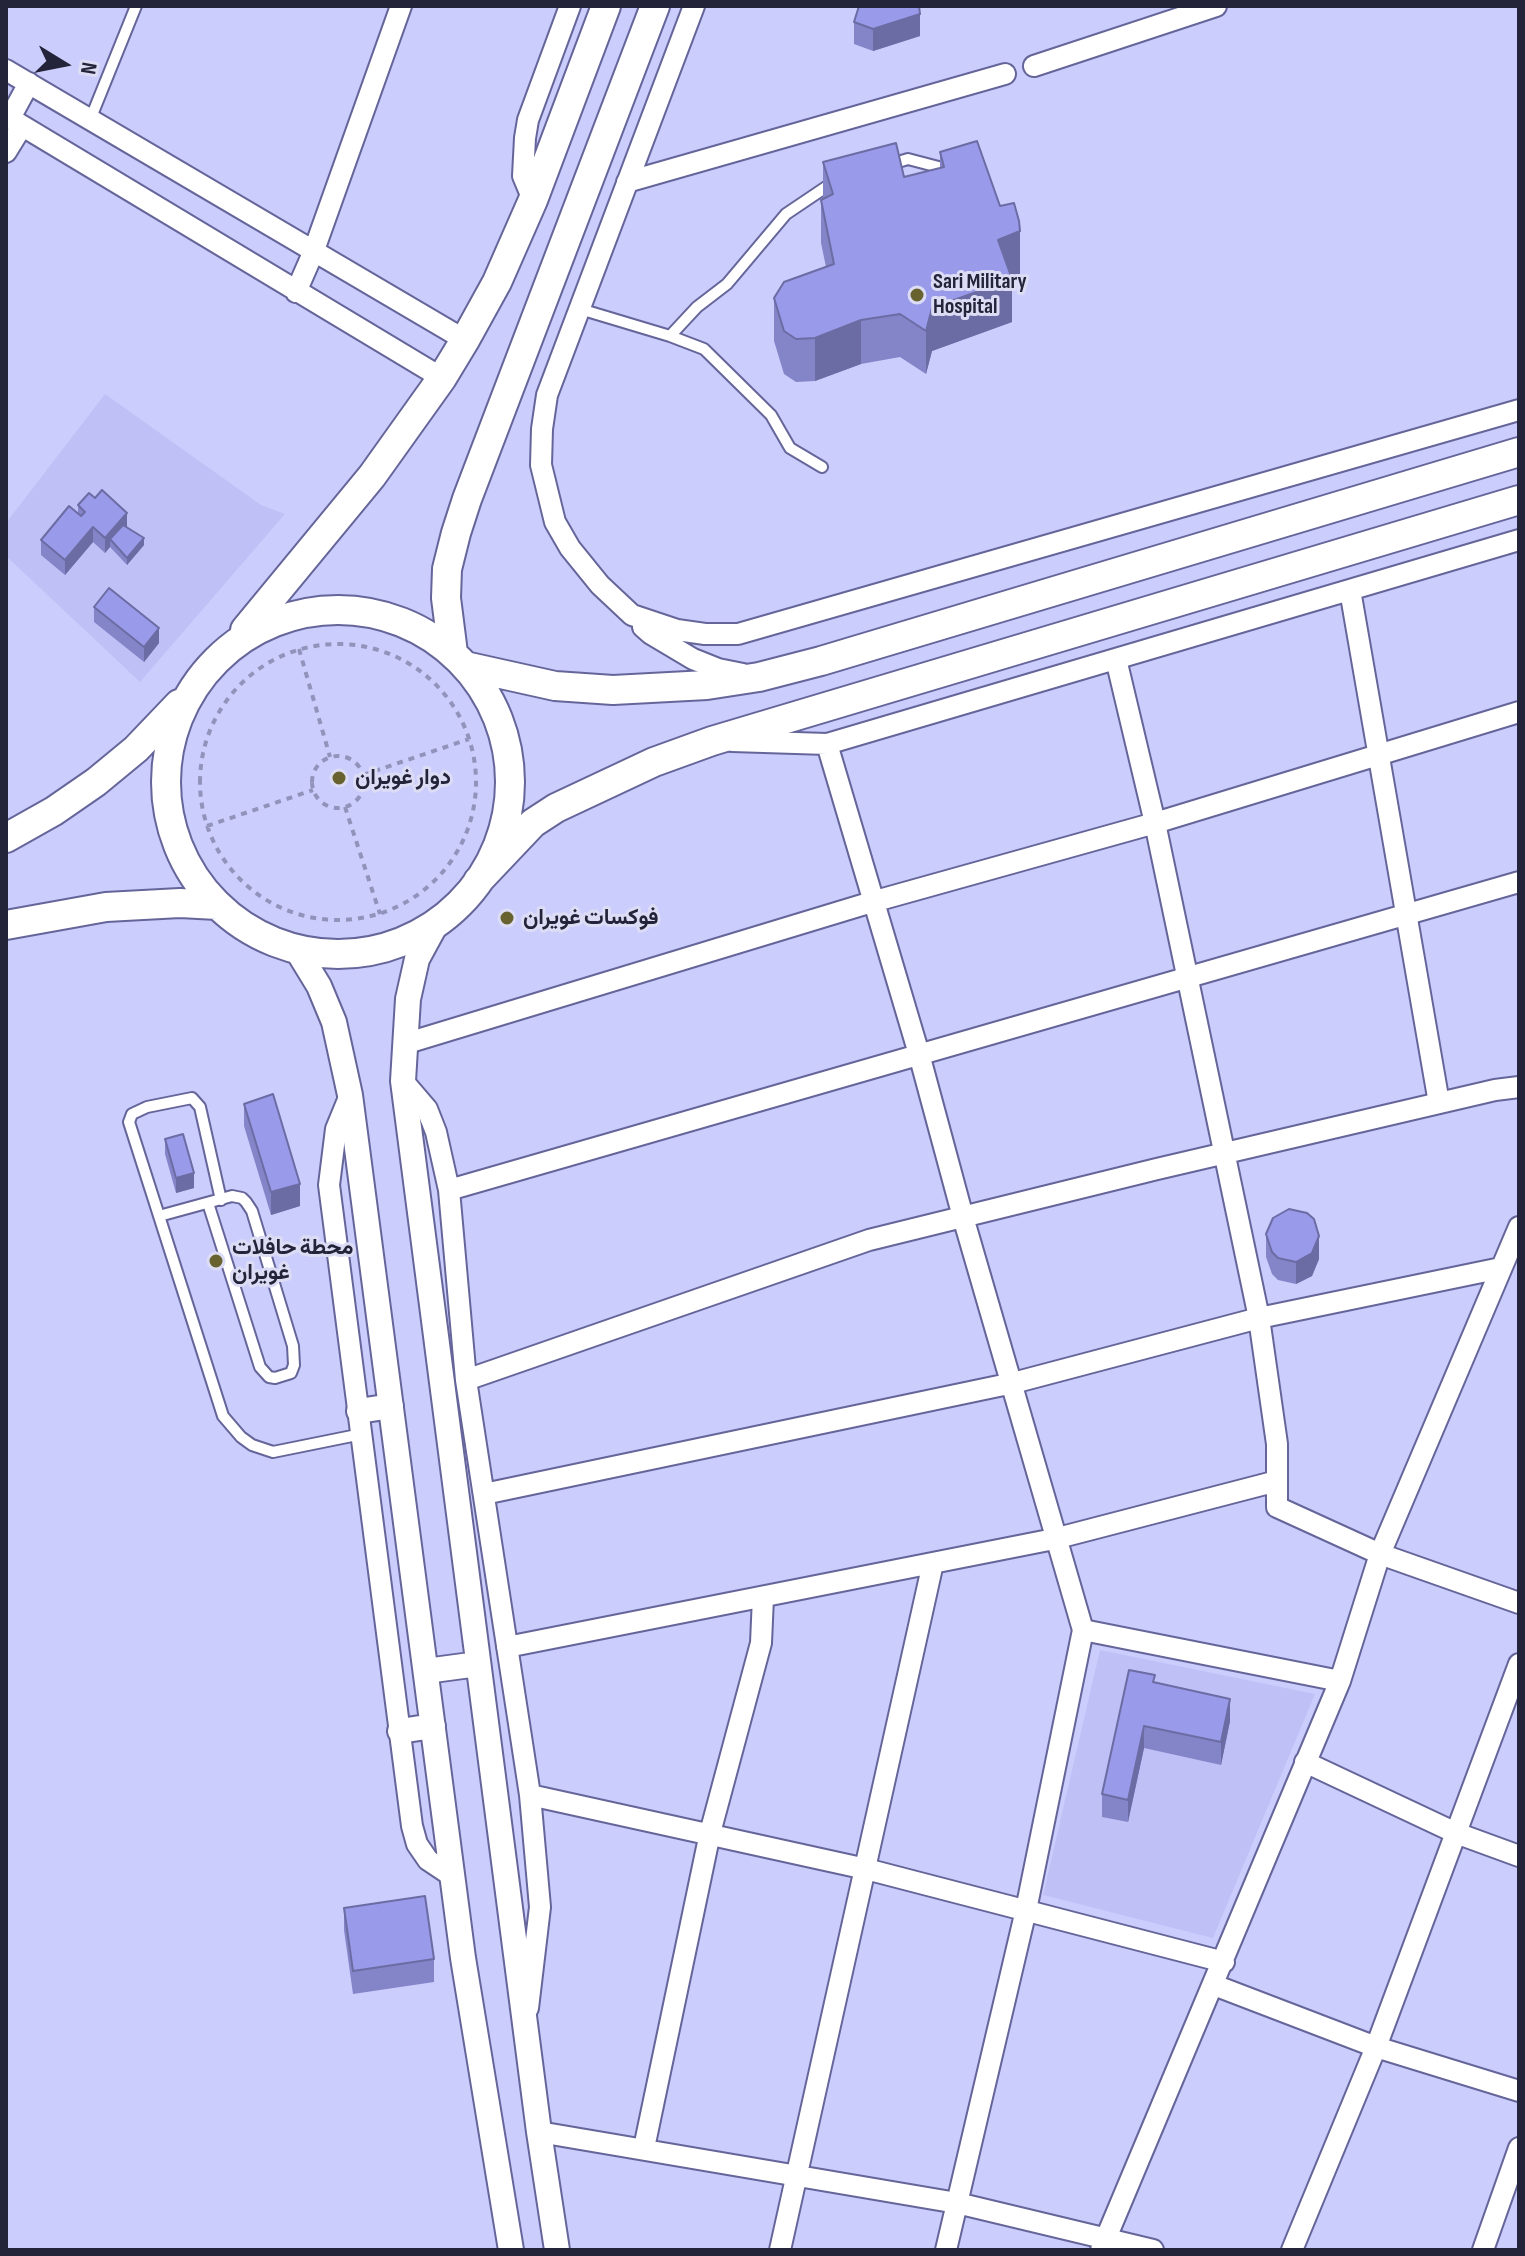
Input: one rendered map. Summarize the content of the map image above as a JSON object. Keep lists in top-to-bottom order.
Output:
{
  "places": [
    "Sari Military Hospital",
    "دوار غويران",
    "فوكسات غويران",
    "محطة حافلات غويران"
  ],
  "north": "right"
}
